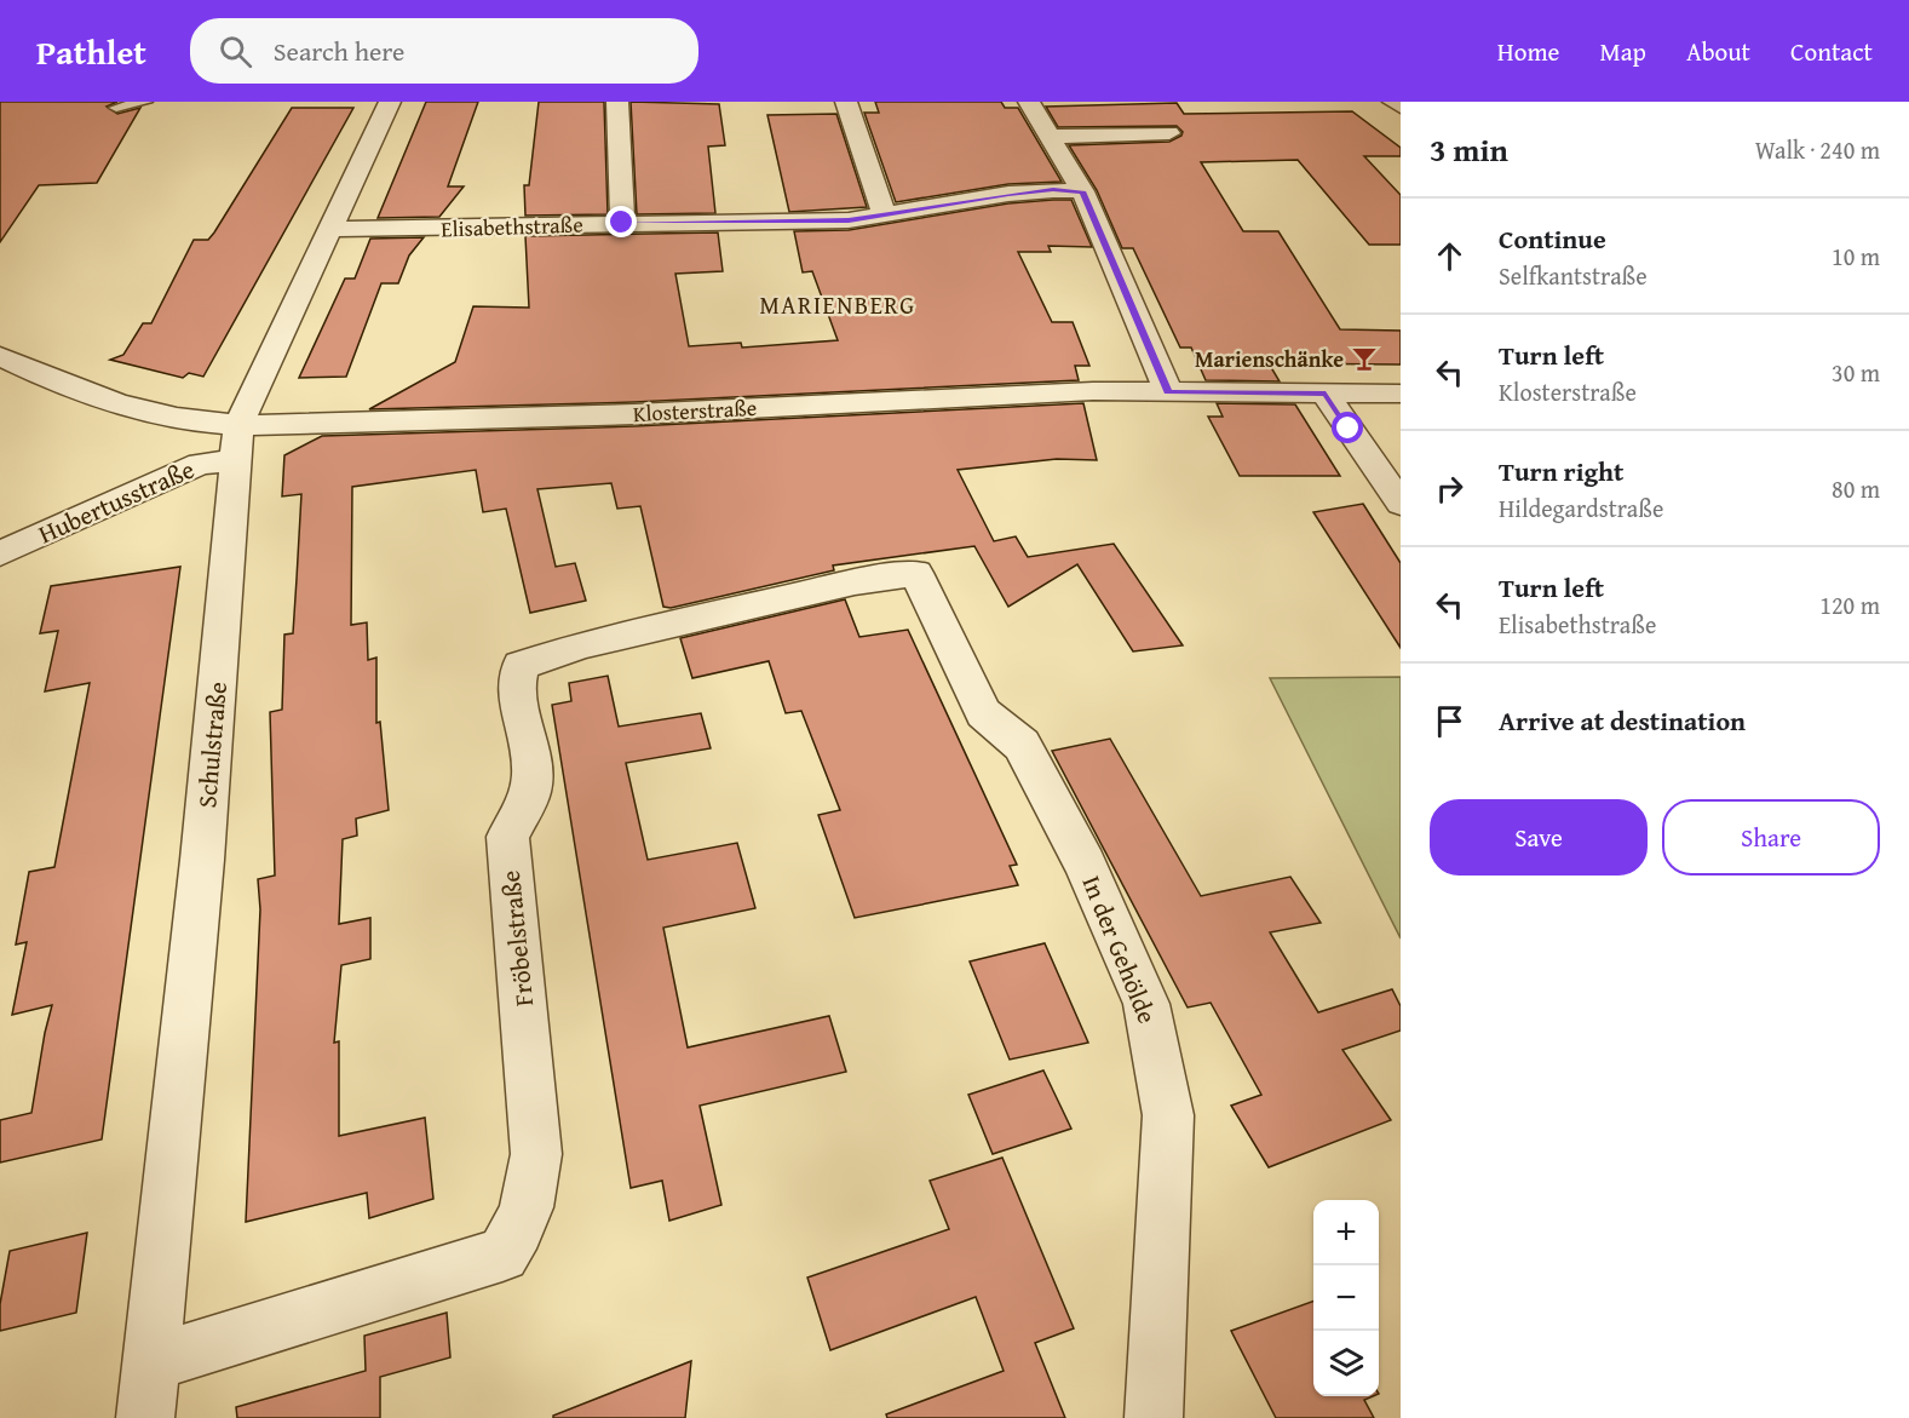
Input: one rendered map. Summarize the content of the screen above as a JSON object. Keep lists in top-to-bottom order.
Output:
{
  "streets": {
    "street": [
      "Elisabethstraße",
      "Klosterstraße",
      "Hubertusstraße",
      "Schulstraße",
      "Fröbelstraße",
      "In der Gehölde"
    ]
  },
  "crossings": [
    ["Elisabethstraße", "Schulstraße"],
    ["Klosterstraße", "Hubertusstraße"],
    ["Klosterstraße", "Schulstraße"],
    ["Hubertusstraße", "Schulstraße"],
    ["Schulstraße", "Fröbelstraße"],
    ["Fröbelstraße", "In der Gehölde"]
  ],
  "districts": ["MARIENBERG"],
  "places": {
    "bar": ["Marienschänke"]
  },
  "page": {
    "header": "Pathlet",
    "search": "Search here",
    "nav": [
      "Home",
      "Map",
      "About",
      "Contact"
    ],
    "heading": ["3 min", "Walk · 240 m"],
    "list": [
      ["Continue", "Selfkantstraße", "10 m"],
      ["Turn left", "Klosterstraße", "30 m"],
      ["Turn right", "Hildegardstraße", "80 m"],
      ["Turn left", "Elisabethstraße", "120 m"],
      "Arrive at destination"
    ],
    "buttons": ["Save", "Share"],
    "map_buttons": ["+", "−"]
  }
}
